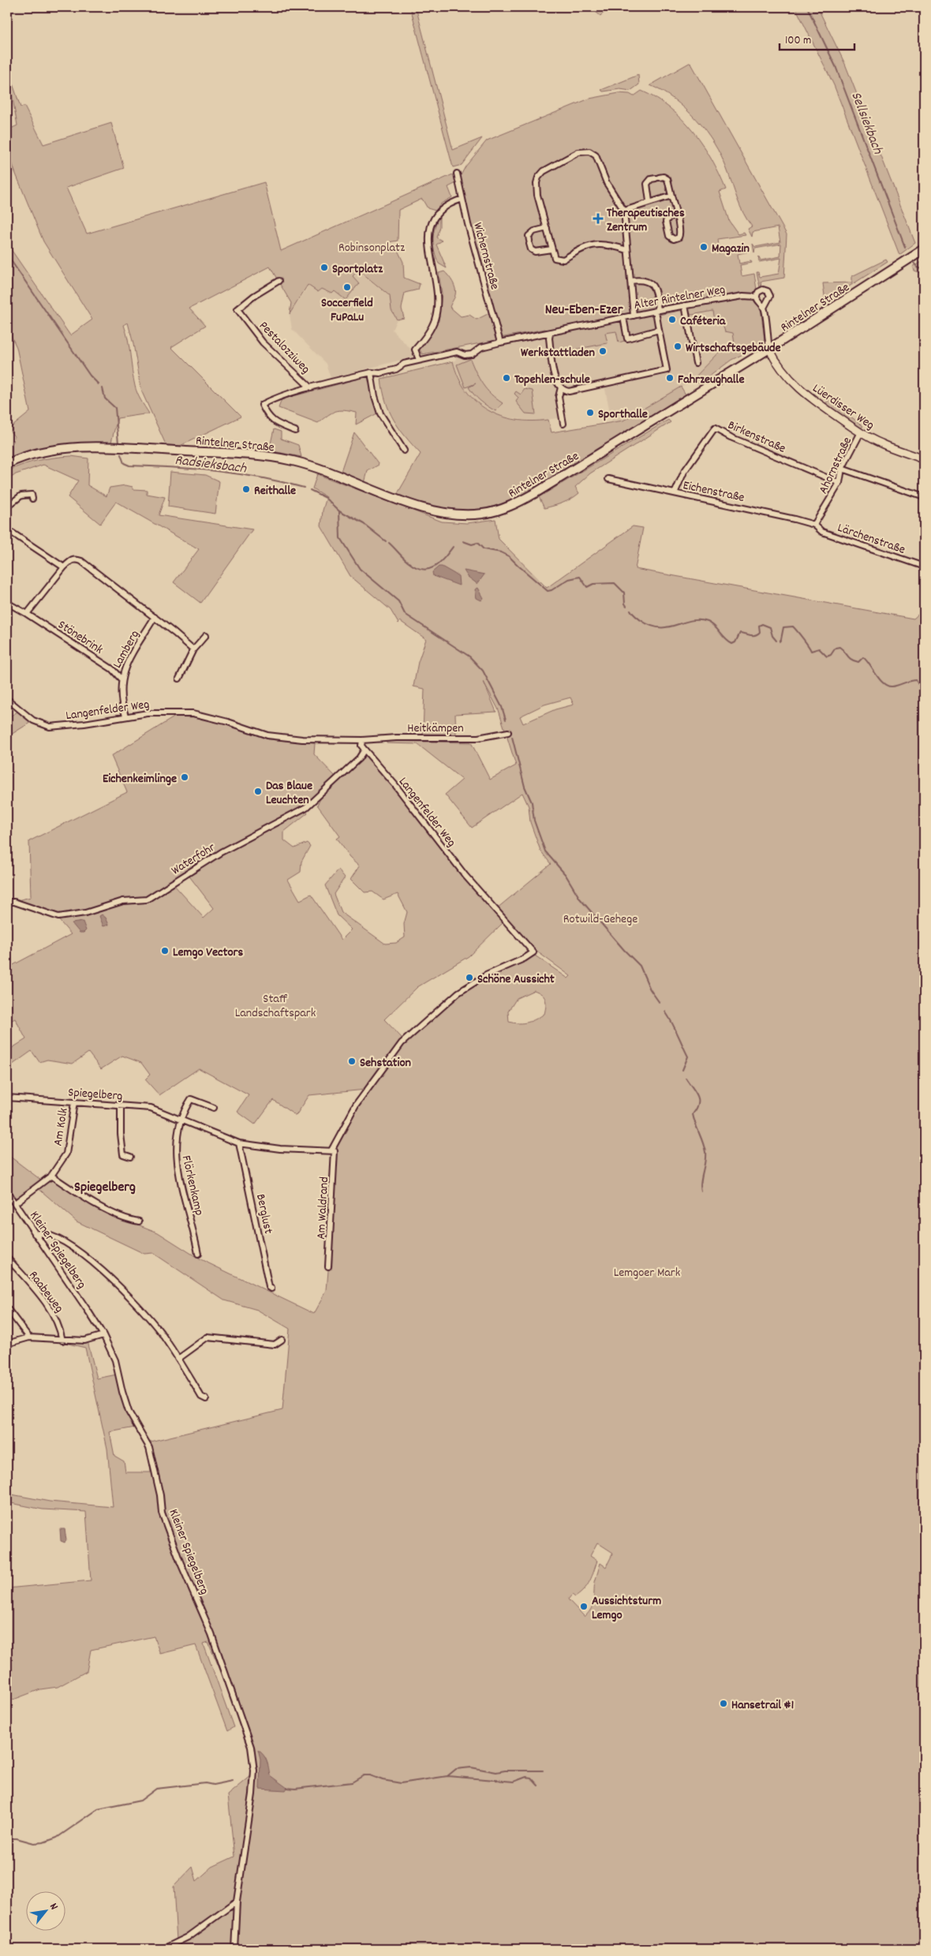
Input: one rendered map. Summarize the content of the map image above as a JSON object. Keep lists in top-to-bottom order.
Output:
{
  "streets": {
    "main road": ["Rintelner Straße", "Lüerdisser Weg"],
    "street": [
      "Wichernstraße",
      "Alter Rintelner Weg",
      "Pestalozziweg",
      "Birkenstraße",
      "Ahornstraße",
      "Eichenstraße",
      "Lärchenstraße",
      "Stönebrink",
      "Lamberg",
      "Langenfelder Weg",
      "Heitkämpen",
      "Waterfohr",
      "Spiegelberg",
      "Am Kolk",
      "Flörkenkamp",
      "Am Waldrand",
      "Berglust",
      "Kleiner Spiegelberg",
      "Raabeweg"
    ]
  },
  "crossings": [
    ["Wichernstraße", "Alter Rintelner Weg"],
    ["Alter Rintelner Weg", "Pestalozziweg"],
    ["Rintelner Straße", "Lüerdisser Weg"],
    ["Lüerdisser Weg", "Ahornstraße"],
    ["Birkenstraße", "Ahornstraße"],
    ["Birkenstraße", "Eichenstraße"],
    ["Ahornstraße", "Eichenstraße"],
    ["Ahornstraße", "Lärchenstraße"],
    ["Eichenstraße", "Lärchenstraße"],
    ["Stönebrink", "Lamberg"],
    ["Lamberg", "Langenfelder Weg"],
    ["Langenfelder Weg", "Heitkämpen"],
    ["Langenfelder Weg", "Waterfohr"],
    ["Langenfelder Weg", "Spiegelberg"],
    ["Langenfelder Weg", "Am Waldrand"],
    ["Spiegelberg", "Am Kolk"],
    ["Spiegelberg", "Flörkenkamp"],
    ["Spiegelberg", "Am Waldrand"],
    ["Spiegelberg", "Berglust"],
    ["Am Kolk", "Kleiner Spiegelberg"]
  ],
  "districts": ["Neu-Eben-Ezer", "Spiegelberg"],
  "water": ["Sellsiekbach", "Radsieksbach"],
  "parks": [
    "Robinsonplatz",
    "Rotwild-Gehege",
    "Staff Landschaftspark",
    "Lemgoer Mark"
  ],
  "places": {
    "health": ["Therapeutisches Zentrum"],
    "other": [
      "Magazin",
      "Sportplatz",
      "Soccerfield FuPaLu",
      "Caféteria",
      "Wirtschaftsgebäude",
      "Werkstattladen",
      "Topehlen-schule",
      "Fahrzeughalle",
      "Sporthalle",
      "Reithalle",
      "Eichenkeimlinge",
      "Das Blaue Leuchten",
      "Lemgo Vectors",
      "Schöne Aussicht",
      "Sehstation",
      "Aussichtsturm Lemgo",
      "Hansetrail #1"
    ]
  },
  "scale_bar": "100 m",
  "north": "top right"
}
